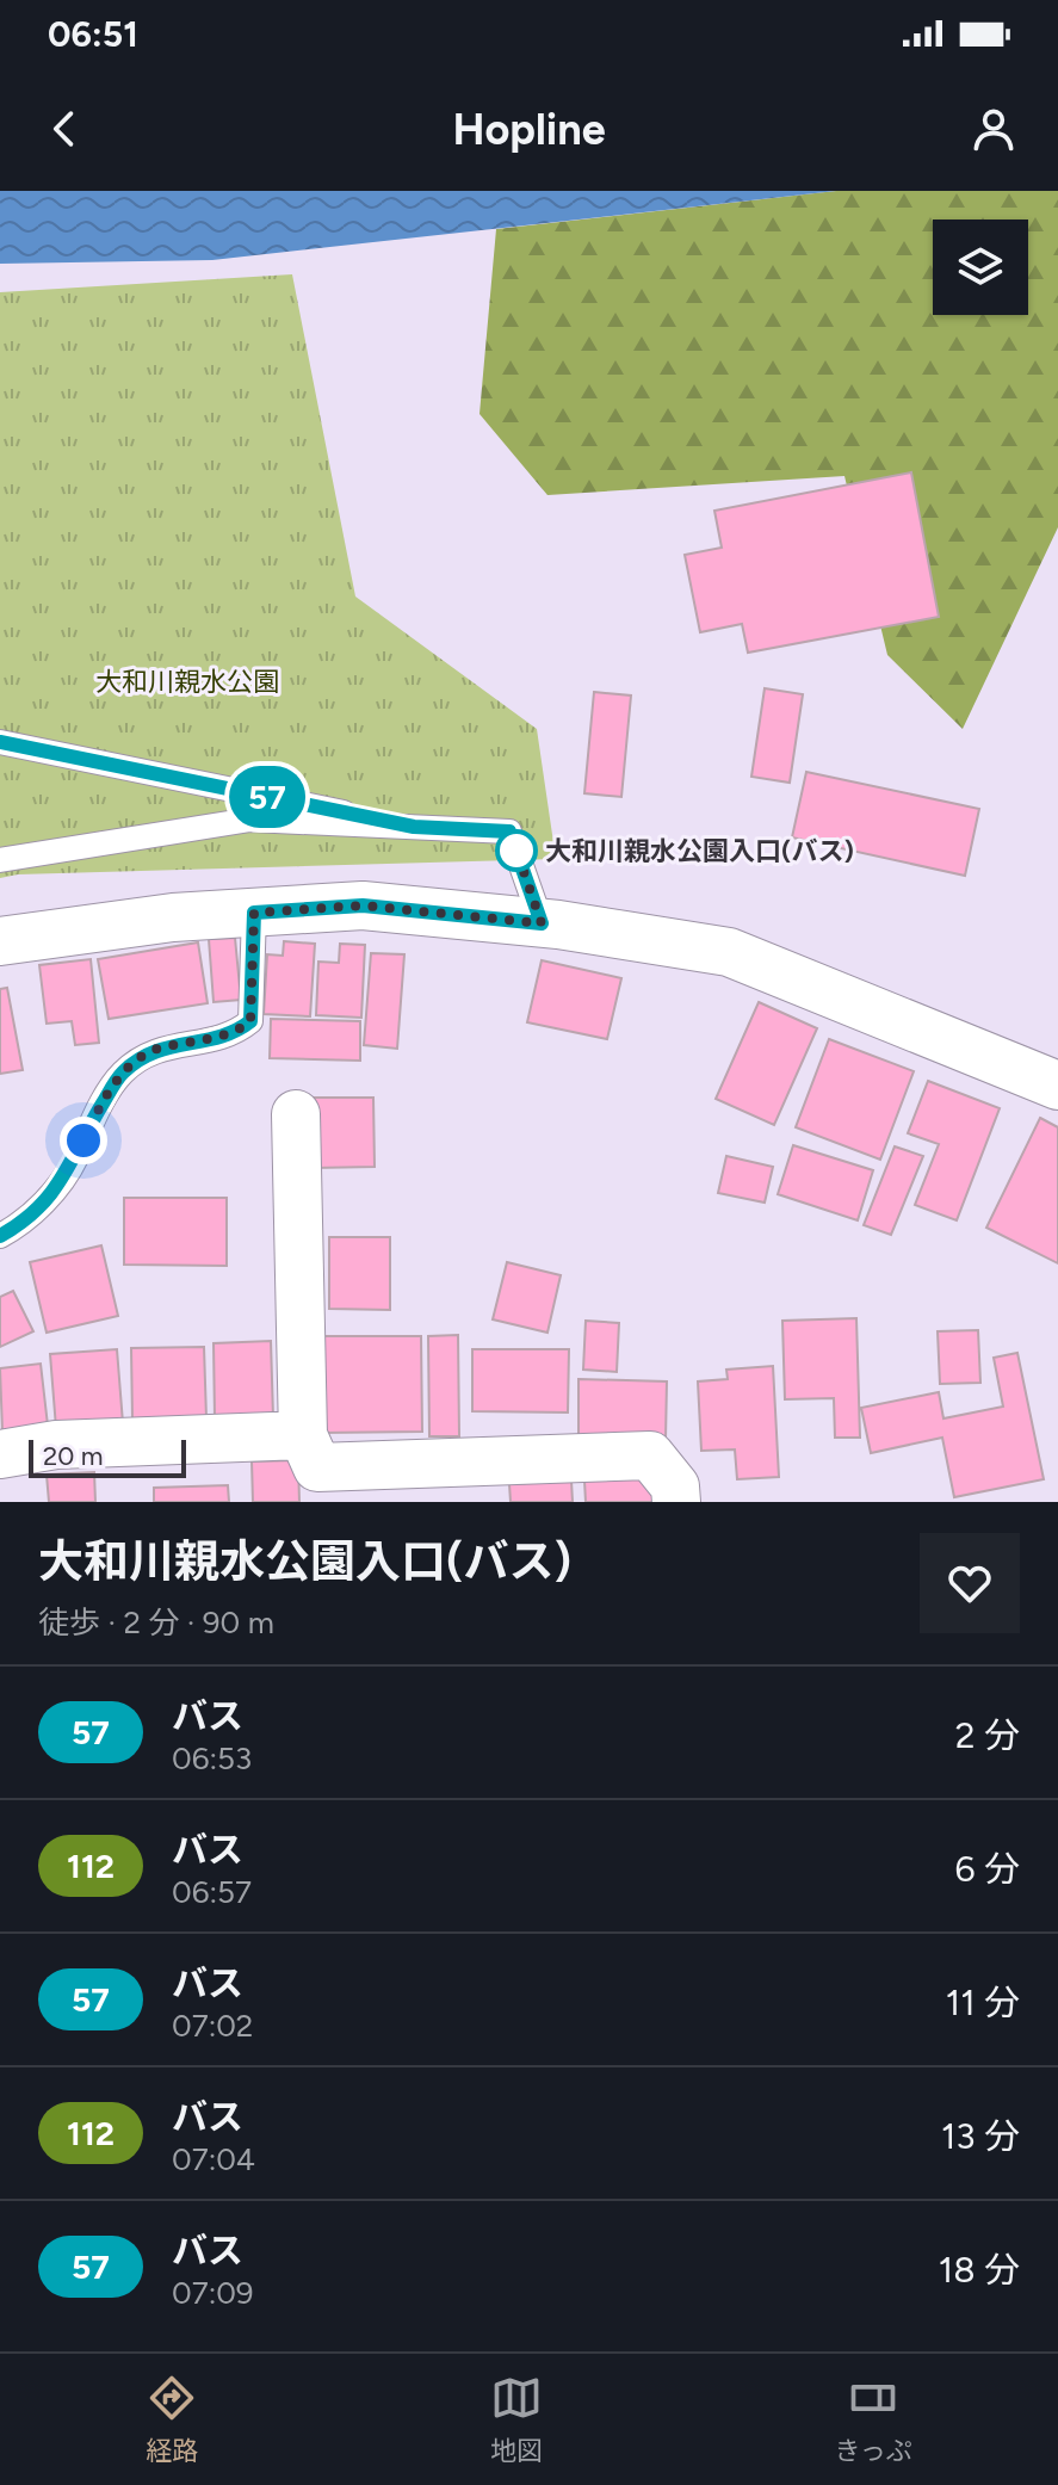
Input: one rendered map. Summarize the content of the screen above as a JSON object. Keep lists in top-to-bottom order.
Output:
{
  "parks": ["大和川親水公園"],
  "places": ["大和川親水公園入口(バス)"],
  "lines": ["bus line 57"],
  "scale_bar": "20 m",
  "page": {
    "status": "06:51",
    "header": "Hopline",
    "on_map": "57",
    "scale": "20 m",
    "heading": ["大和川親水公園入口(バス)", "徒歩 · 2 分 · 90 m"],
    "list": [
      {
        "mark": "57",
        "name": "バス",
        "note": "06:53",
        "value": "2 分"
      },
      {
        "mark": "112",
        "name": "バス",
        "note": "06:57",
        "value": "6 分"
      },
      {
        "mark": "57",
        "name": "バス",
        "note": "07:02",
        "value": "11 分"
      },
      {
        "mark": "112",
        "name": "バス",
        "note": "07:04",
        "value": "13 分"
      },
      {
        "mark": "57",
        "name": "バス",
        "note": "07:09",
        "value": "18 分"
      }
    ],
    "tabs": ["経路", "地図", "きっぷ"]
  }
}
